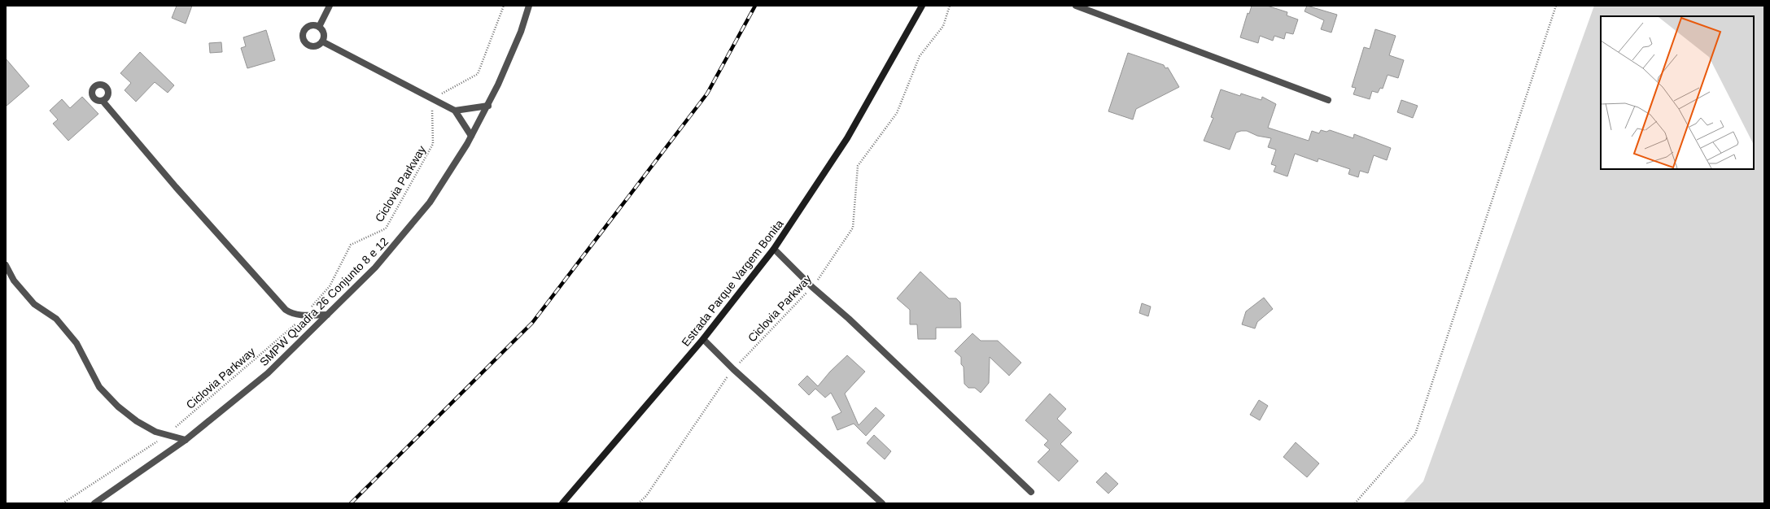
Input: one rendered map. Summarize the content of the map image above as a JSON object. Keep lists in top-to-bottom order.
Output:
{
  "streets": {
    "main road": ["Estrada Parque Vargem Bonita"],
    "street": ["SMPW Quadra 26 Conjunto 8 e 12"],
    "path": ["Ciclovia Parkway"]
  }
}
